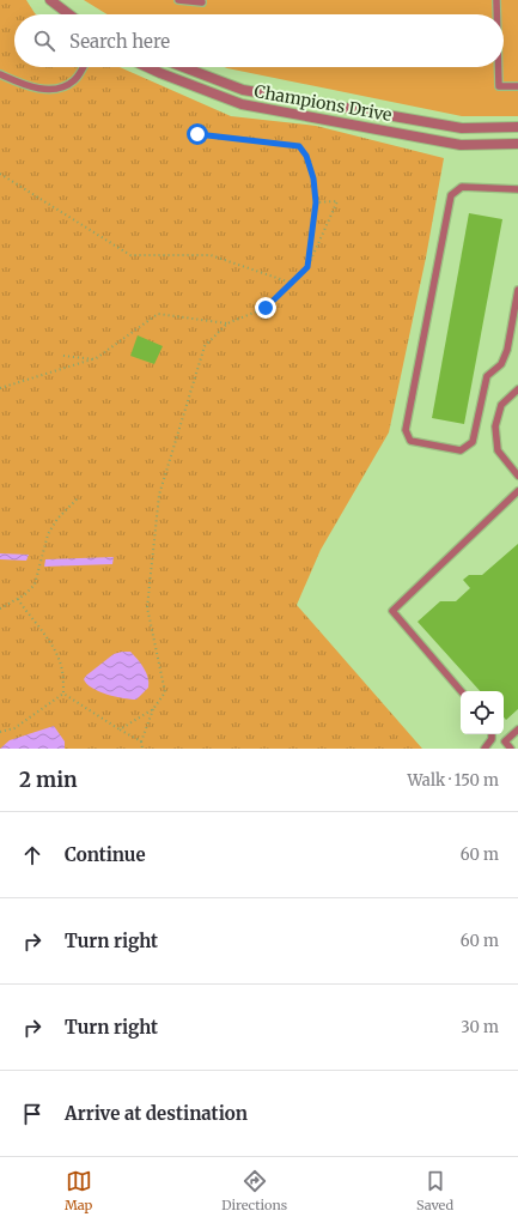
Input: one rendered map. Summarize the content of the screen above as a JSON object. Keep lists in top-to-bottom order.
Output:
{
  "streets": {
    "street": ["Champions Drive"]
  },
  "page": {
    "search": "Search here",
    "heading": ["2 min", "Walk · 150 m"],
    "list": [
      ["Continue", "60 m"],
      ["Turn right", "60 m"],
      ["Turn right", "30 m"],
      "Arrive at destination"
    ],
    "nav": ["Map", "Directions", "Saved"]
  }
}
